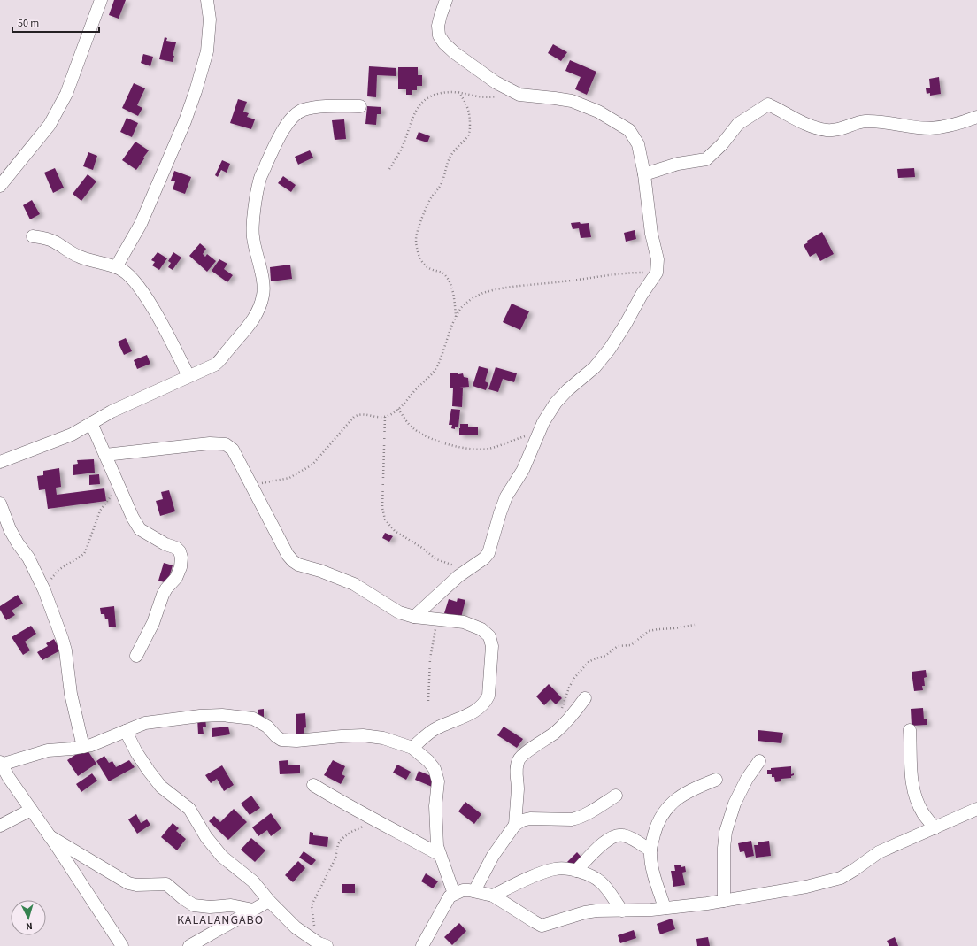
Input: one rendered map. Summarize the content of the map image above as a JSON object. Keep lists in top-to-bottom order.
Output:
{
  "districts": ["KALALANGABO"],
  "scale_bar": "50 m",
  "north": "bottom"
}
